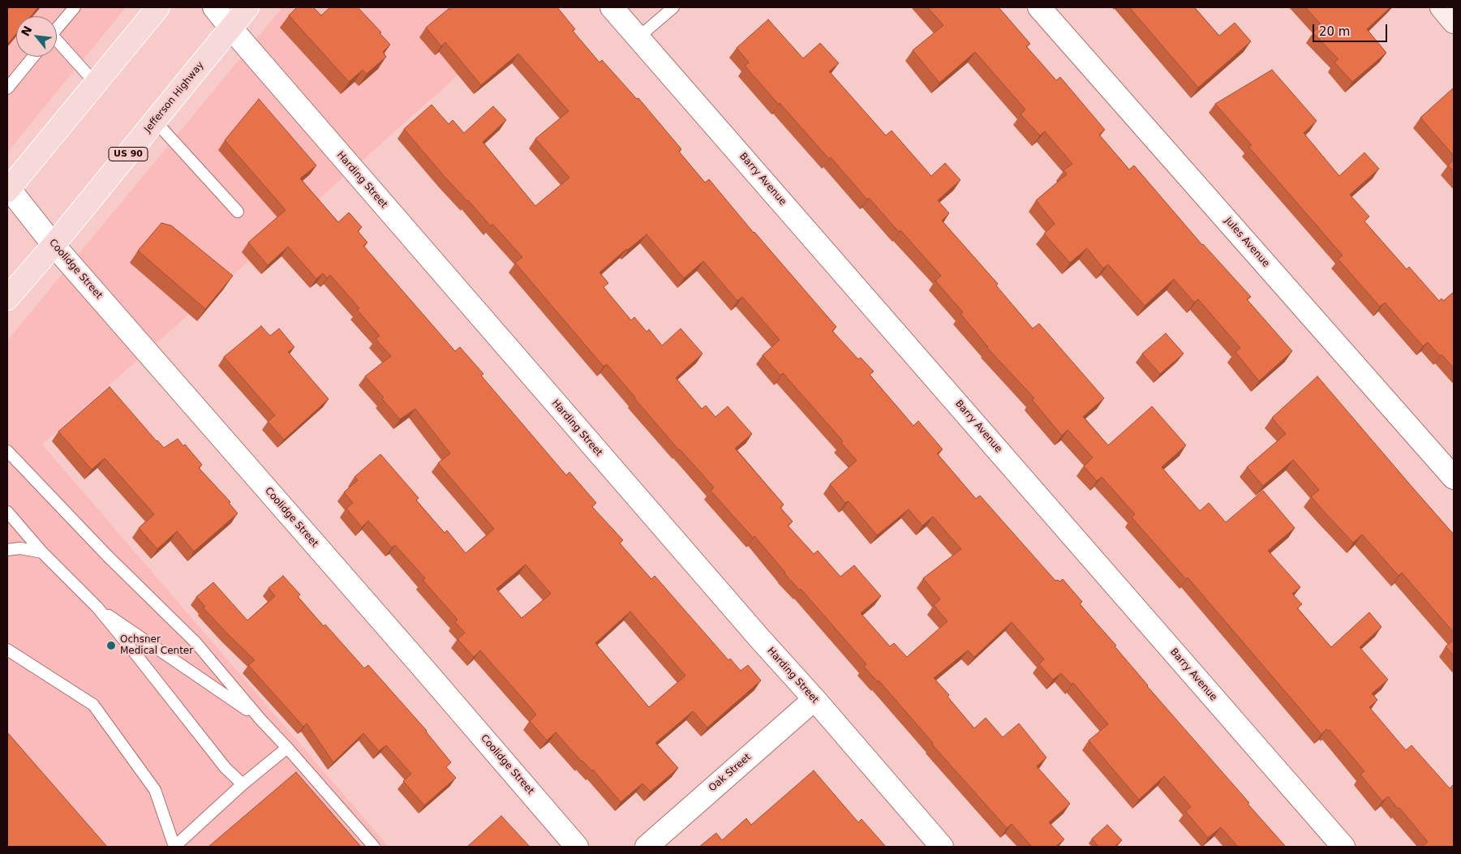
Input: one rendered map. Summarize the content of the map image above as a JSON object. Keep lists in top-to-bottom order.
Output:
{
  "streets": {
    "main road": ["Jefferson Highway", "US 90"],
    "street": [
      "Barry Avenue",
      "Harding Street",
      "Jules Avenue",
      "Coolidge Street",
      "Oak Street"
    ]
  },
  "crossings": [
    ["Jefferson Highway", "Harding Street"],
    ["Jefferson Highway", "Coolidge Street"],
    ["Harding Street", "Oak Street"]
  ],
  "places": ["Ochsner Medical Center"],
  "scale_bar": "20 m",
  "north": "top left"
}
